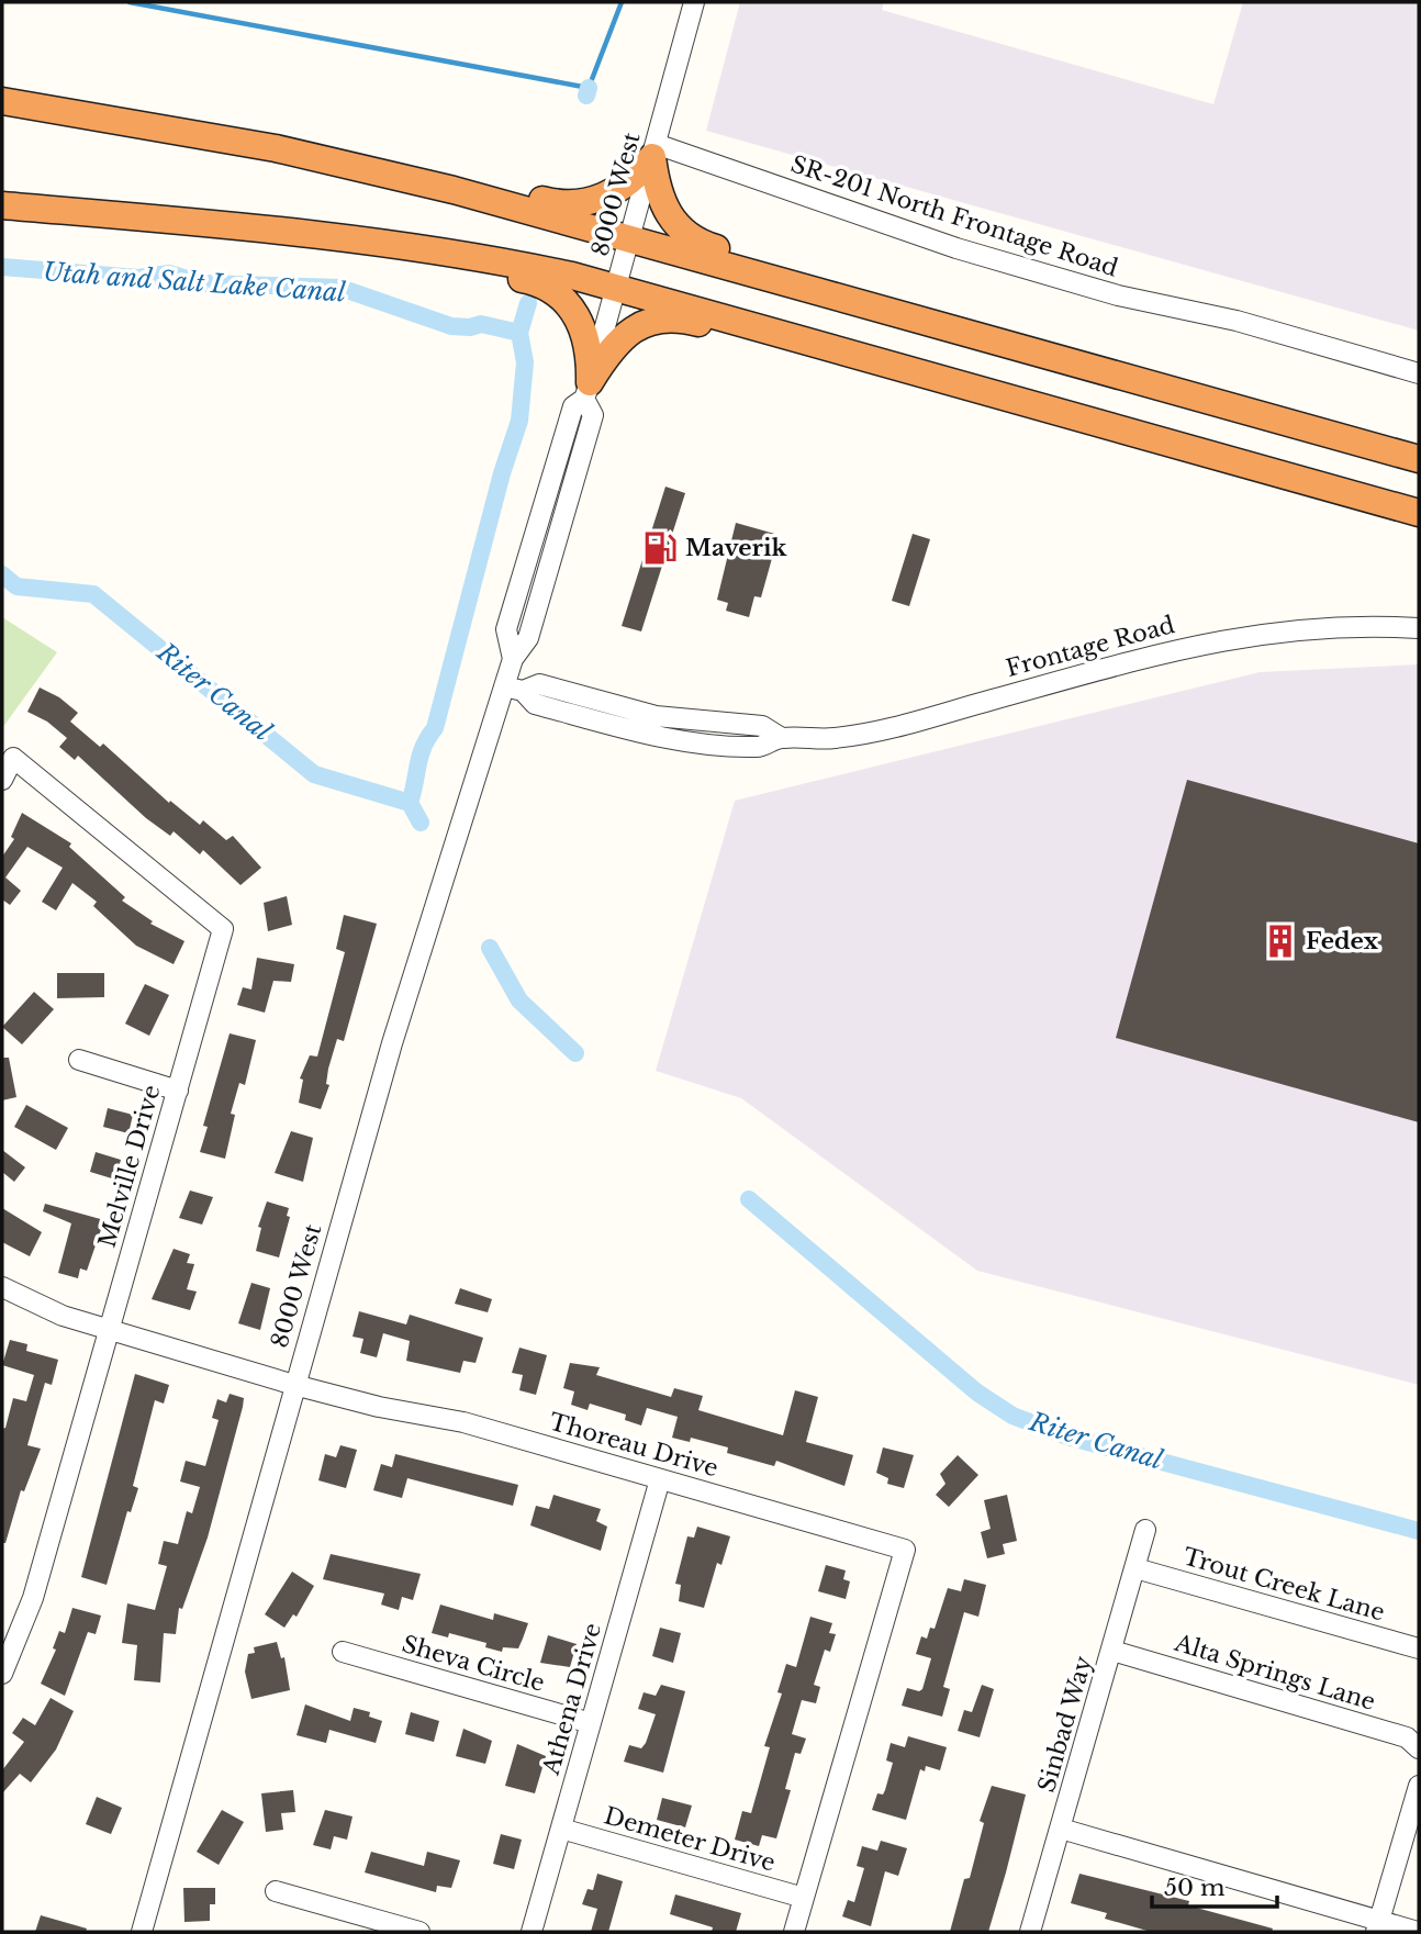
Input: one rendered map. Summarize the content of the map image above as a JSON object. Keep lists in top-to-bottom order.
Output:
{
  "streets": {
    "street": [
      "8000 West",
      "SR-201 North Frontage Road",
      "Frontage Road",
      "Melville Drive",
      "Thoreau Drive",
      "Trout Creek Lane",
      "Sheva Circle",
      "Alta Springs Lane",
      "Athena Drive",
      "Sinbad Way",
      "Demeter Drive"
    ]
  },
  "crossings": [
    ["8000 West", "SR-201 North Frontage Road"],
    ["8000 West", "Frontage Road"],
    ["8000 West", "Thoreau Drive"],
    ["Melville Drive", "Thoreau Drive"],
    ["Thoreau Drive", "Athena Drive"],
    ["Thoreau Drive", "Demeter Drive"],
    ["Trout Creek Lane", "Sinbad Way"],
    ["Sheva Circle", "Athena Drive"],
    ["Alta Springs Lane", "Sinbad Way"],
    ["Athena Drive", "Demeter Drive"]
  ],
  "water": ["Utah and Salt Lake Canal", "Riter Canal"],
  "places": {
    "fuel station": ["Maverik"],
    "building": ["Fedex"]
  },
  "scale_bar": "50 m"
}
